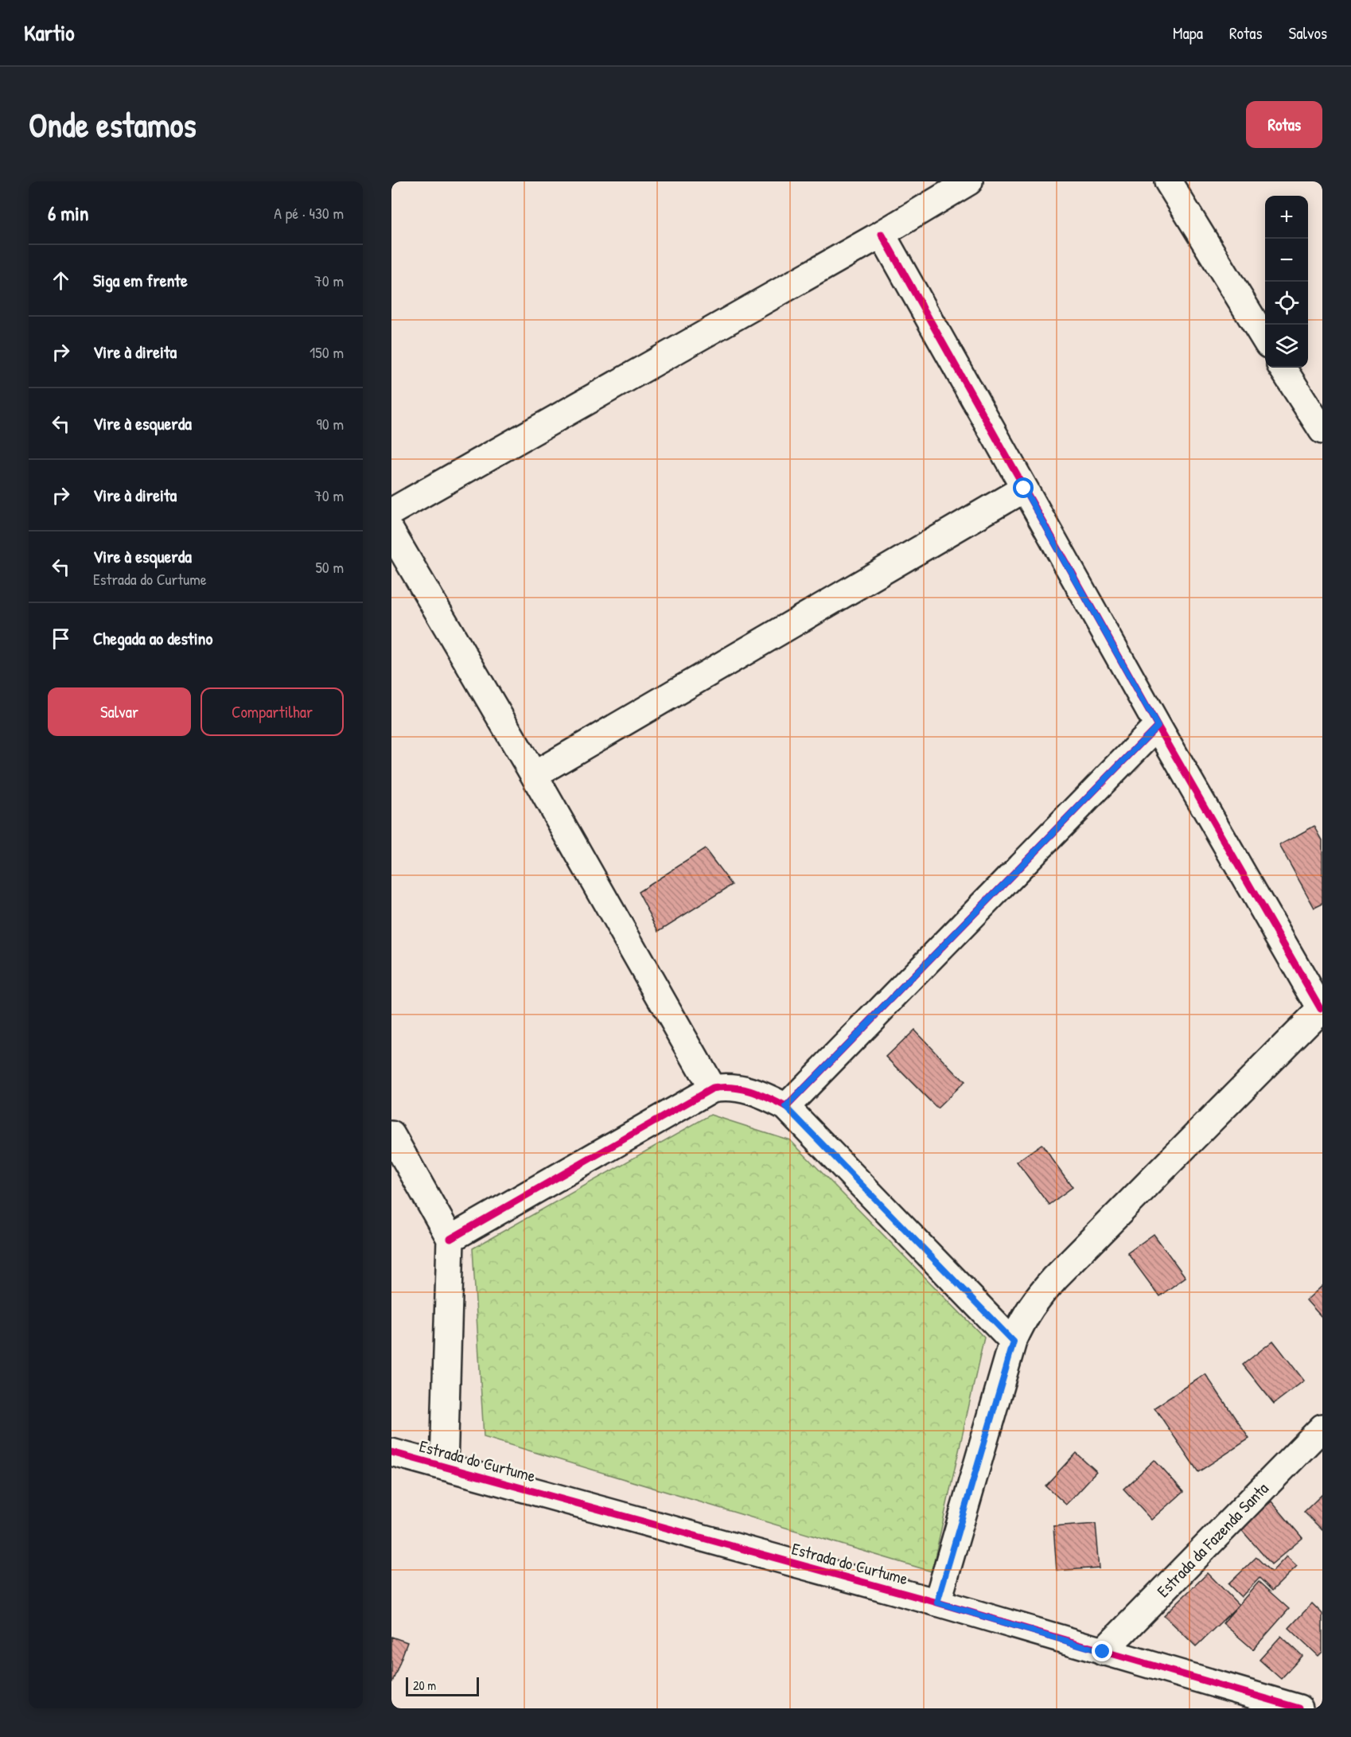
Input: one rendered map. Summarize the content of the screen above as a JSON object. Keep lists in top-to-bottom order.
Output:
{
  "streets": {
    "street": ["Estrada do Curtume", "Estrada da Fazenda Santa"]
  },
  "crossings": [
    ["Estrada do Curtume", "Estrada da Fazenda Santa"]
  ],
  "scale_bar": "20 m",
  "page": {
    "header": "Kartio",
    "nav": ["Mapa", "Rotas", "Salvos"],
    "buttons": [
      "Rotas",
      ["Salvar", "Compartilhar"]
    ],
    "title": "Onde estamos",
    "heading": ["6 min", "A pé · 430 m"],
    "map_buttons": ["+", "−"],
    "list": [
      ["Siga em frente", "70 m"],
      ["Vire à direita", "150 m"],
      ["Vire à esquerda", "90 m"],
      ["Vire à direita", "70 m"],
      ["Vire à esquerda", "Estrada do Curtume", "50 m"],
      "Chegada ao destino"
    ],
    "scale": "20 m"
  }
}
